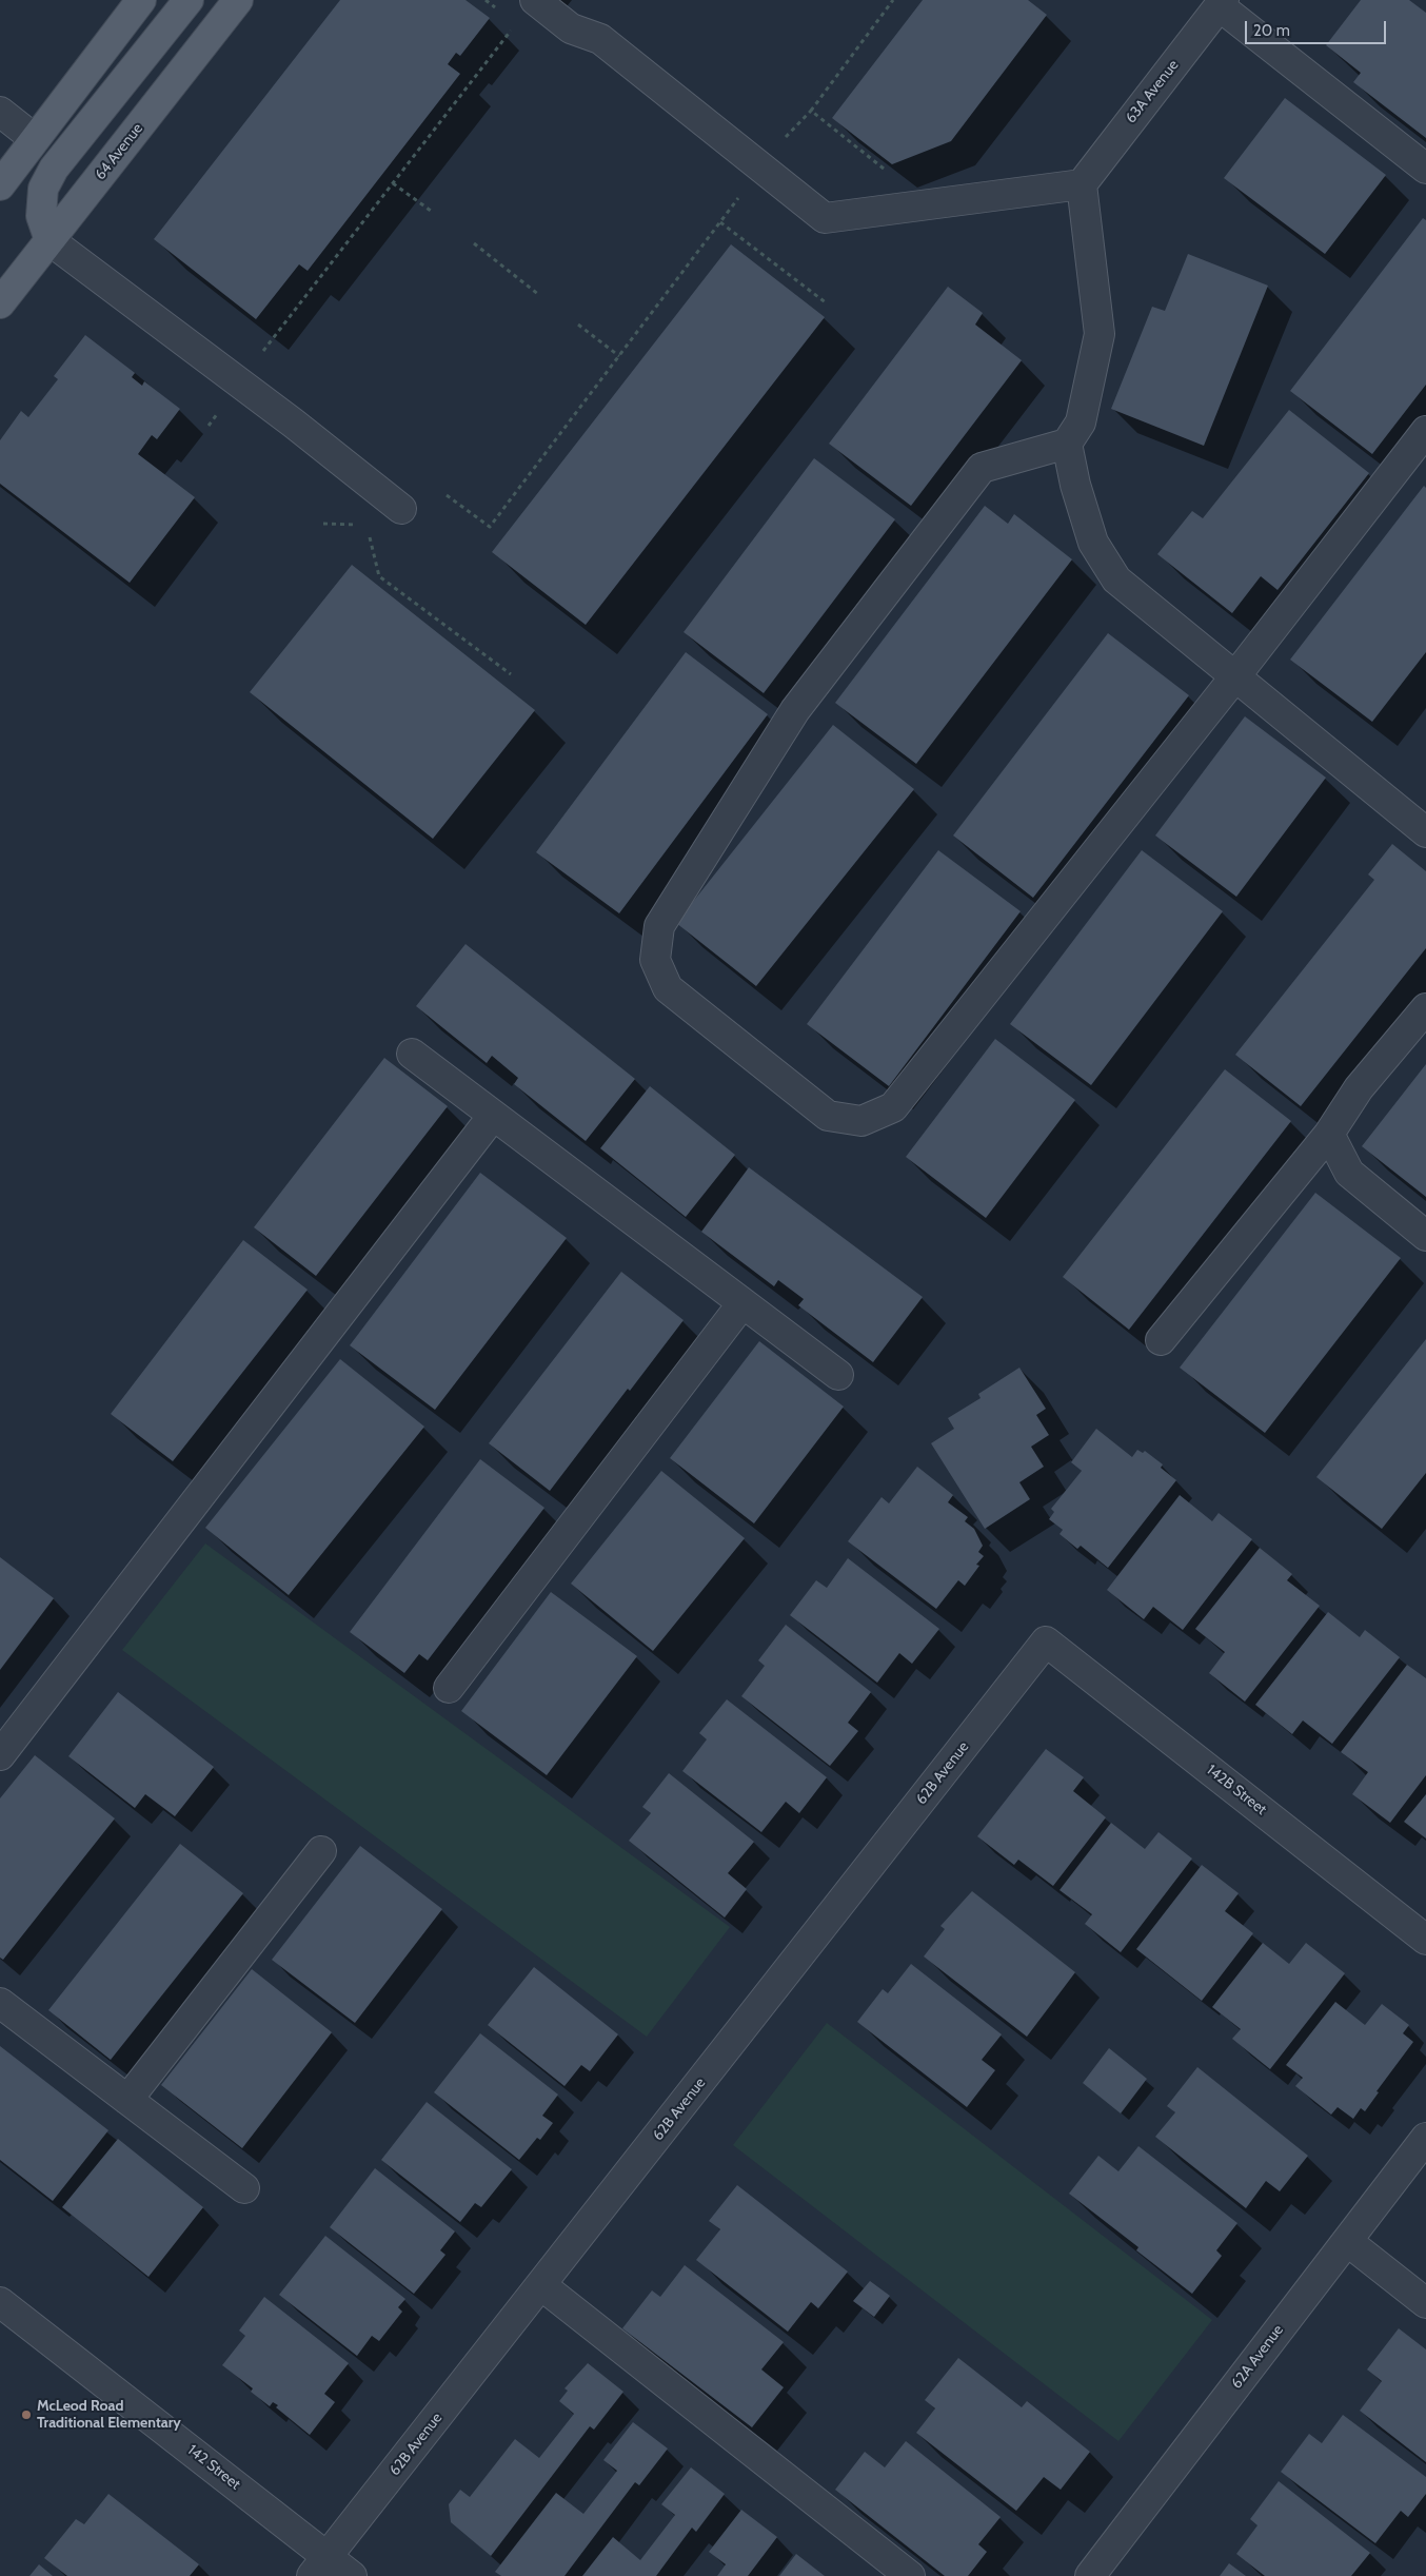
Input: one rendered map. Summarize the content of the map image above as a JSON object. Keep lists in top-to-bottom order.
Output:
{
  "streets": {
    "main road": ["64 Avenue"],
    "street": [
      "63A Avenue",
      "62B Avenue",
      "142B Street",
      "62A Avenue",
      "142 Street"
    ]
  },
  "crossings": [
    ["62B Avenue", "142B Street"],
    ["62B Avenue", "142 Street"]
  ],
  "places": ["McLeod Road Traditional Elementary"],
  "scale_bar": "20 m"
}
